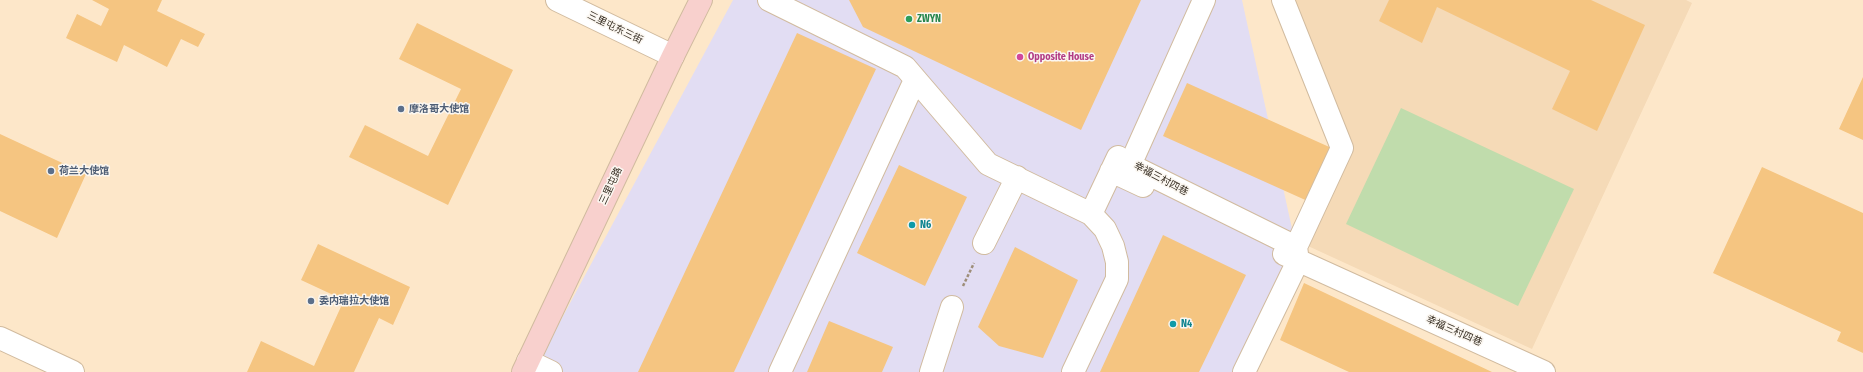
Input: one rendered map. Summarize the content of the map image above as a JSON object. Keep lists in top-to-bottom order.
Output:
{
  "streets": {
    "street": ["三里屯东三街", "幸福三村四巷", "三里屯路"]
  },
  "crossings": [
    ["三里屯东三街", "三里屯路"]
  ],
  "places": [
    "ZWYN",
    "Opposite House",
    "摩洛哥大使馆",
    "荷兰大使馆",
    "N6",
    "委内瑞拉大使馆",
    "N4"
  ]
}
